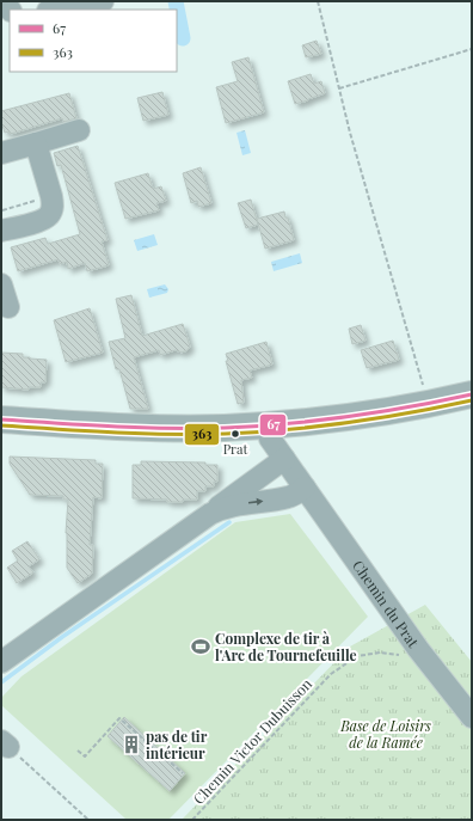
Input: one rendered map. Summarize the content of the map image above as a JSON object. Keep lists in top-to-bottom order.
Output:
{
  "streets": {
    "street": ["Chemin du Prat"],
    "path": ["Chemin Victor Dubuisson"]
  },
  "parks": ["Base de Loisirs de la Ramée"],
  "places": {
    "other": ["Prat"],
    "sports": ["Complexe de tir à l'Arc de Tournefeuille"],
    "building": ["pas de tir intérieur"]
  },
  "lines": ["transit line 67", "transit line 363"],
  "legend": ["67", "363"]
}
